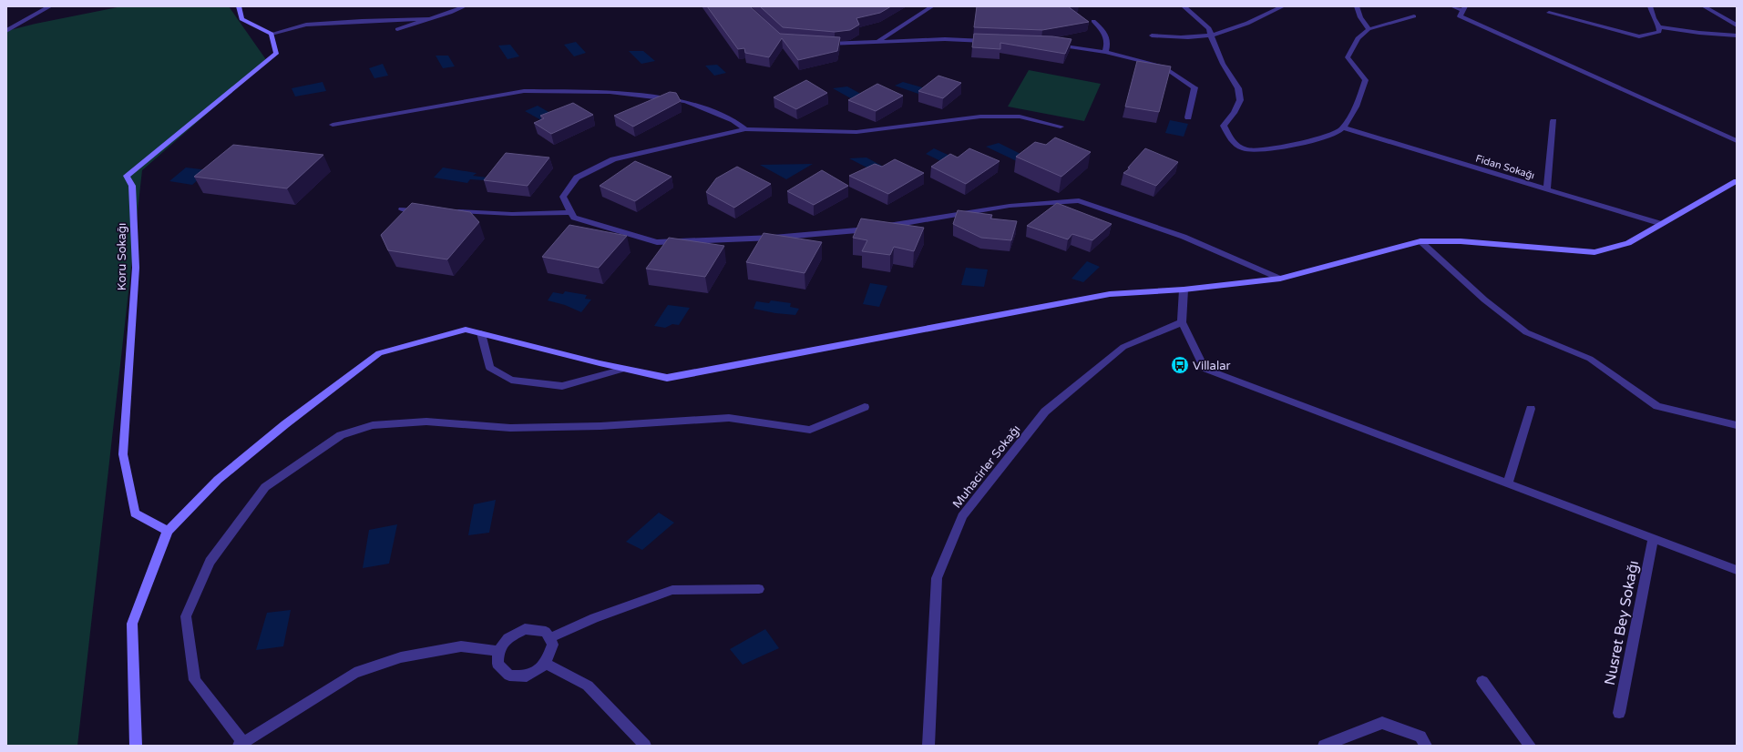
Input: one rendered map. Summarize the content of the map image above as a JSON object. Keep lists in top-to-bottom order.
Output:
{
  "streets": {
    "street": [
      "Fidan Sokağı",
      "Koru Sokağı",
      "Muhacirler Sokağı",
      "Nusret Bey Sokağı"
    ]
  },
  "places": {
    "bus stop": ["Villalar"]
  }
}
